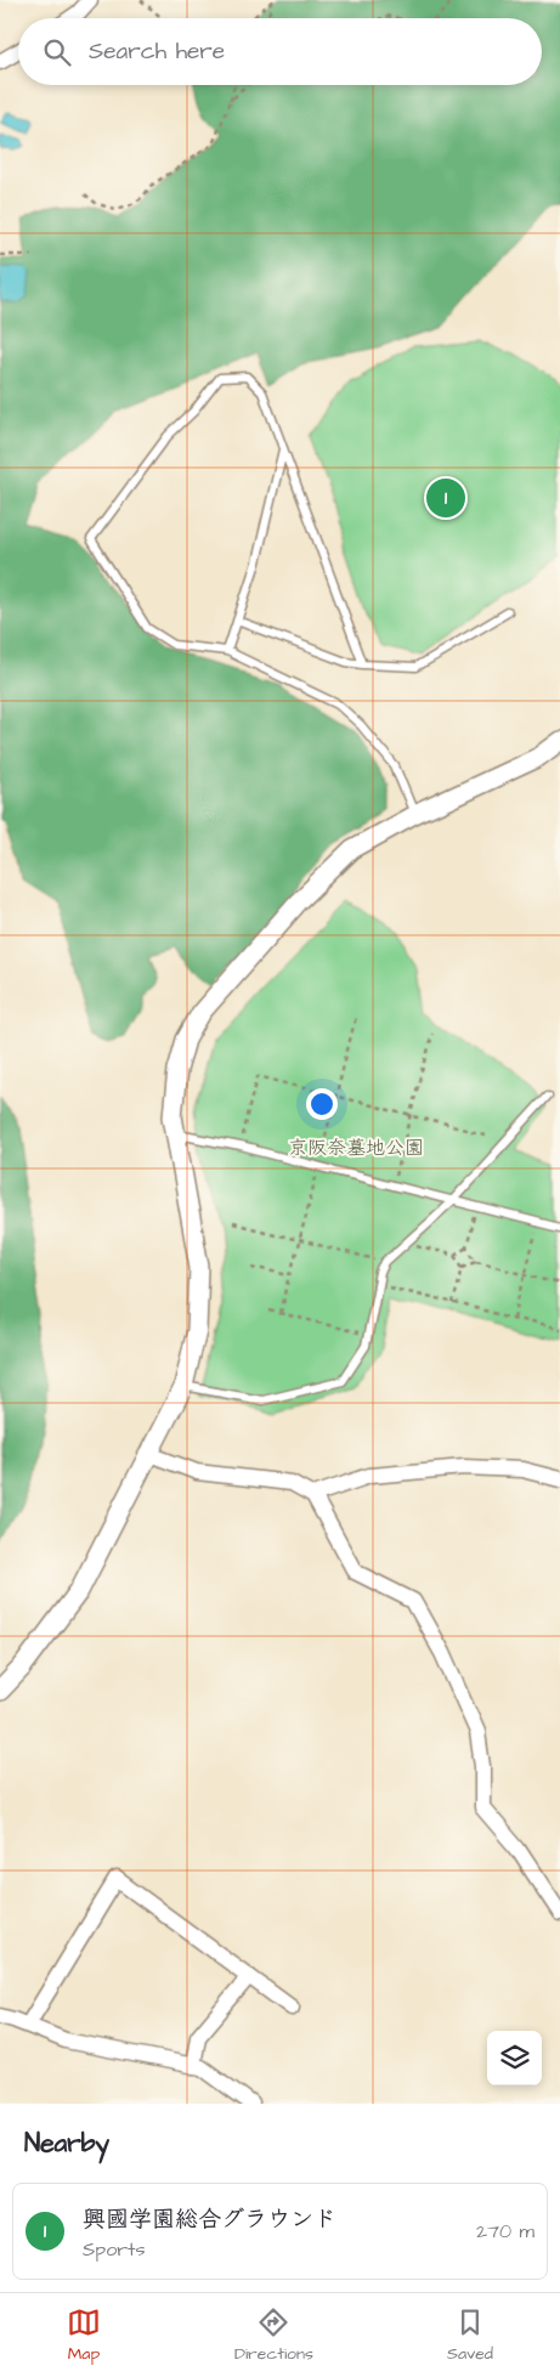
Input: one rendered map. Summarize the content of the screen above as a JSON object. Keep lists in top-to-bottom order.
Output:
{
  "parks": ["京阪奈墓地公園"],
  "page": {
    "search": "Search here",
    "pins": "1",
    "heading": "Nearby",
    "list": [
      {
        "mark": "1",
        "name": "興國学園総合グラウンド",
        "note": "Sports",
        "value": "270 m"
      }
    ],
    "nav": ["Map", "Directions", "Saved"]
  }
}
